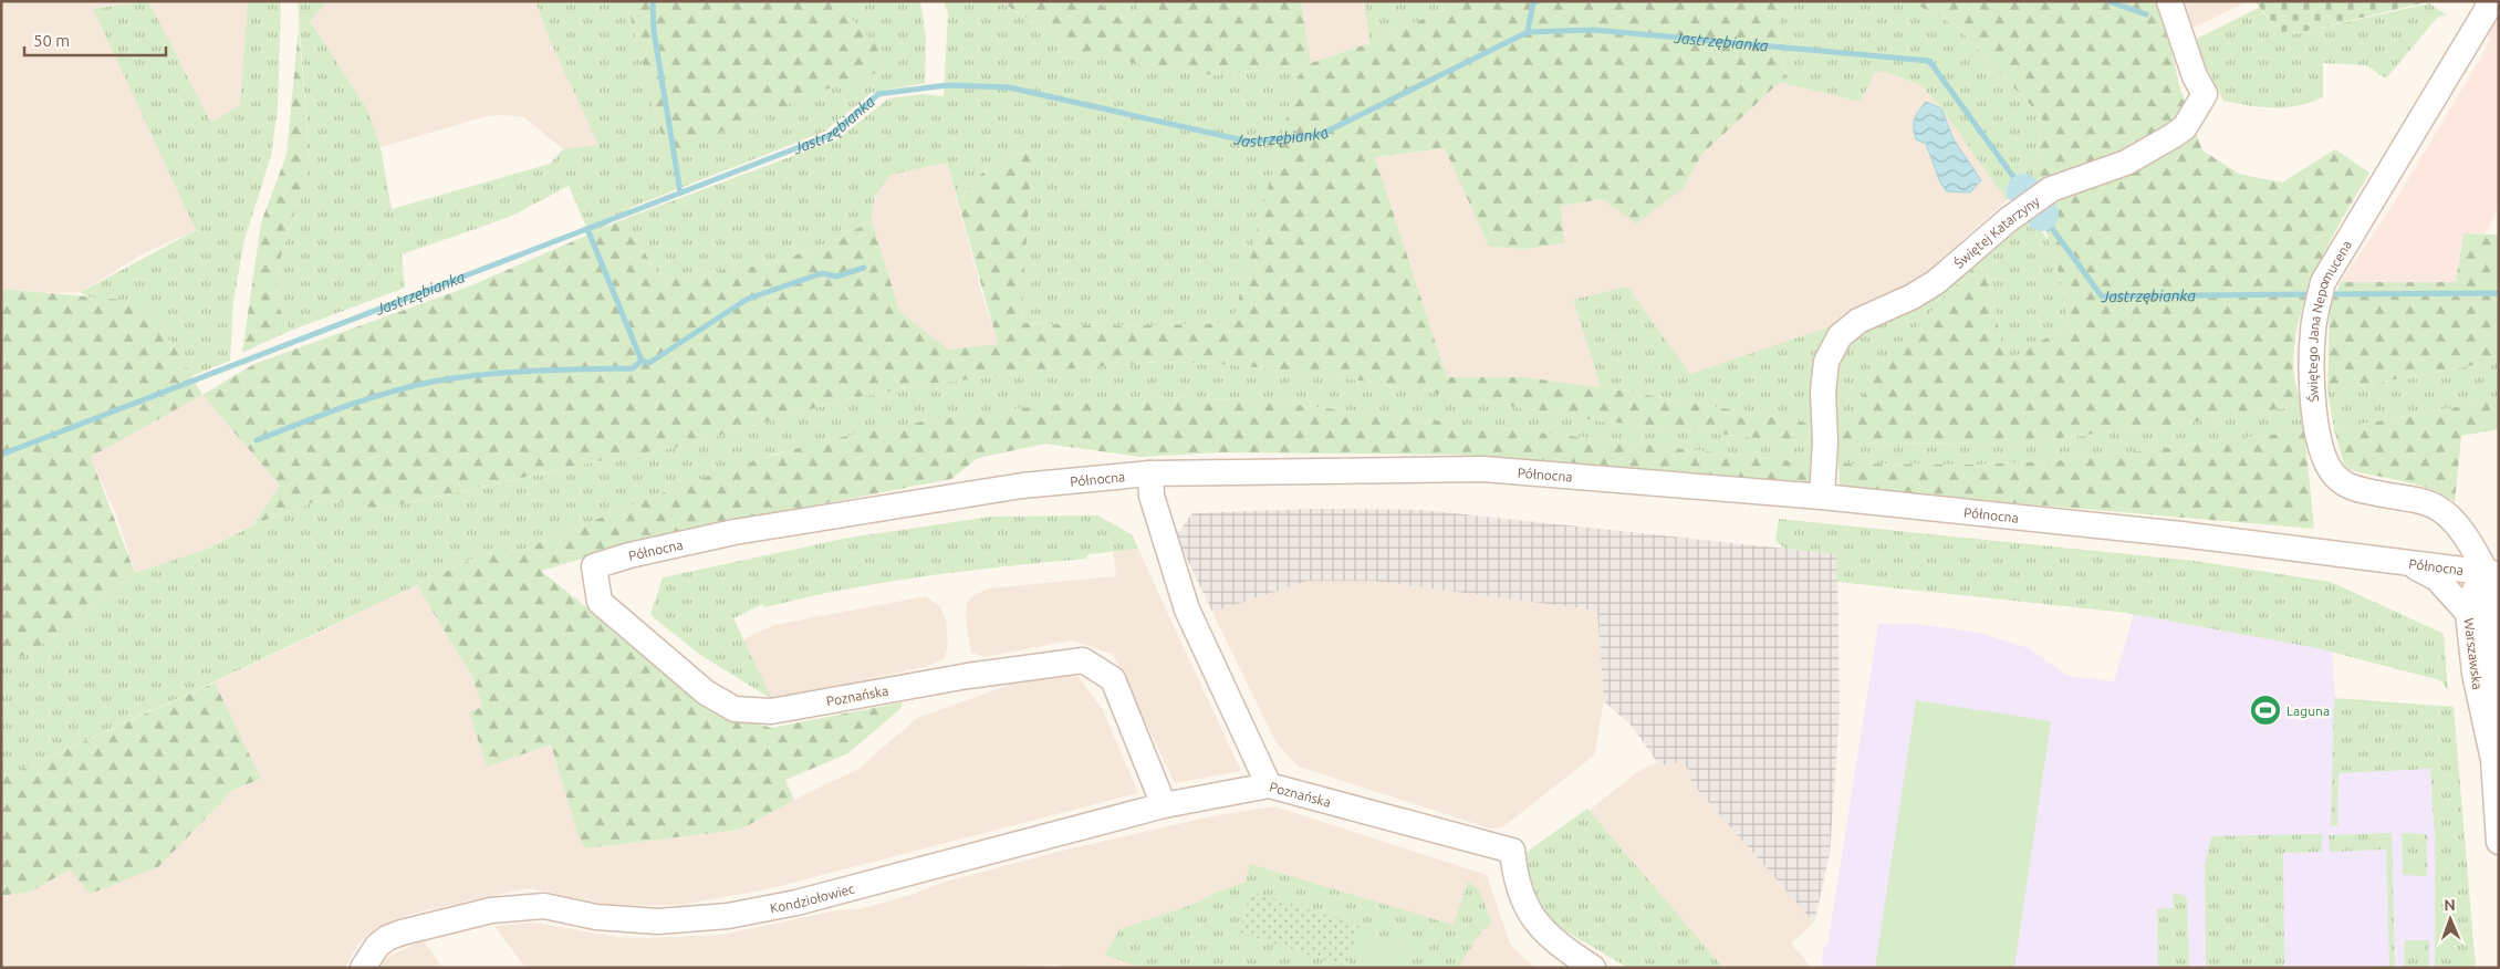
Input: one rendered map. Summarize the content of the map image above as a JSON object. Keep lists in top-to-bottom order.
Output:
{
  "streets": {
    "street": [
      "Świętej Katarzyny",
      "Świętego Jana Nepomucena",
      "Północna",
      "Warszawska",
      "Poznańska",
      "Kondziołowiec"
    ]
  },
  "crossings": [
    ["Świętej Katarzyny", "Północna"],
    ["Świętego Jana Nepomucena", "Północna"],
    ["Świętego Jana Nepomucena", "Warszawska"],
    ["Północna", "Warszawska"],
    ["Północna", "Poznańska"],
    ["Poznańska", "Kondziołowiec"]
  ],
  "water": ["Jastrzębianka"],
  "places": {
    "sports": ["Laguna"]
  },
  "scale_bar": "50 m",
  "north": "top"
}
